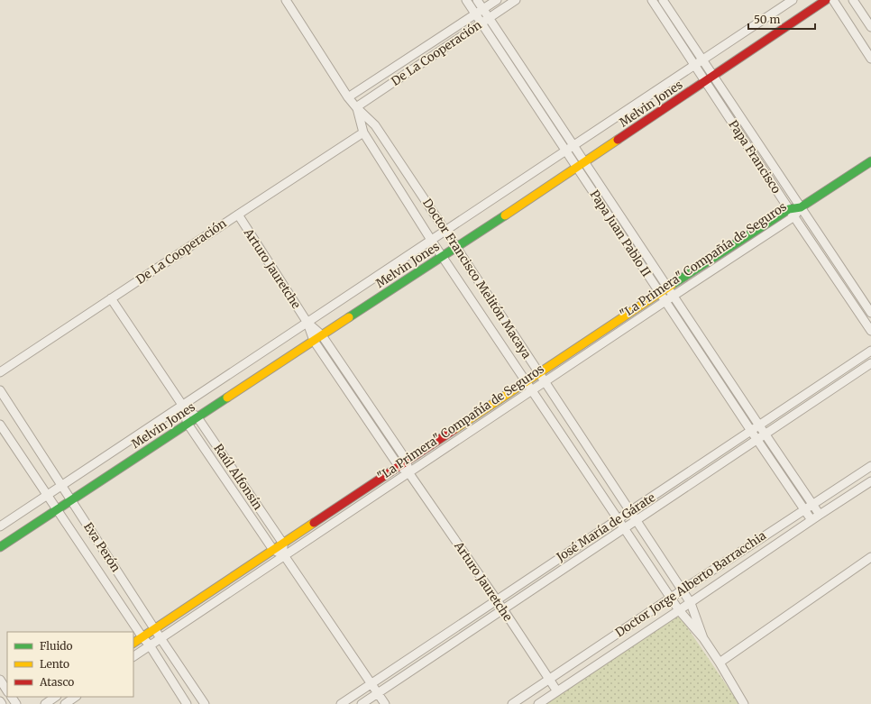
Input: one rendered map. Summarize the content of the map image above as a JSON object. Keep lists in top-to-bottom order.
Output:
{
  "streets": {
    "street": [
      "De La Cooperación",
      "Melvin Jones",
      "Papa Francisco",
      "Papa Juan Pablo II",
      "\"La Primera\" Compañía de Seguros",
      "Arturo Jauretche",
      "Doctor Francisco Melitón Macaya",
      "Raúl Alfonsín",
      "José María de Gárate",
      "Eva Perón",
      "Doctor Jorge Alberto Barracchia"
    ]
  },
  "crossings": [
    ["De La Cooperación", "Papa Juan Pablo II"],
    ["De La Cooperación", "Arturo Jauretche"],
    ["De La Cooperación", "Doctor Francisco Melitón Macaya"],
    ["De La Cooperación", "Raúl Alfonsín"],
    ["Melvin Jones", "Papa Francisco"],
    ["Melvin Jones", "Papa Juan Pablo II"],
    ["Melvin Jones", "Arturo Jauretche"],
    ["Melvin Jones", "Doctor Francisco Melitón Macaya"],
    ["Melvin Jones", "Raúl Alfonsín"],
    ["Melvin Jones", "Eva Perón"],
    ["Papa Francisco", "\"La Primera\" Compañía de Seguros"],
    ["Papa Juan Pablo II", "\"La Primera\" Compañía de Seguros"],
    ["Papa Juan Pablo II", "José María de Gárate"],
    ["Papa Juan Pablo II", "Doctor Jorge Alberto Barracchia"],
    ["\"La Primera\" Compañía de Seguros", "Arturo Jauretche"],
    ["\"La Primera\" Compañía de Seguros", "Doctor Francisco Melitón Macaya"],
    ["\"La Primera\" Compañía de Seguros", "Raúl Alfonsín"],
    ["\"La Primera\" Compañía de Seguros", "Eva Perón"],
    ["Arturo Jauretche", "José María de Gárate"],
    ["Arturo Jauretche", "Doctor Jorge Alberto Barracchia"],
    ["Doctor Francisco Melitón Macaya", "José María de Gárate"],
    ["Doctor Francisco Melitón Macaya", "Doctor Jorge Alberto Barracchia"],
    ["Raúl Alfonsín", "José María de Gárate"]
  ],
  "legend": ["Fluido", "Lento", "Atasco"],
  "scale_bar": "50 m"
}
